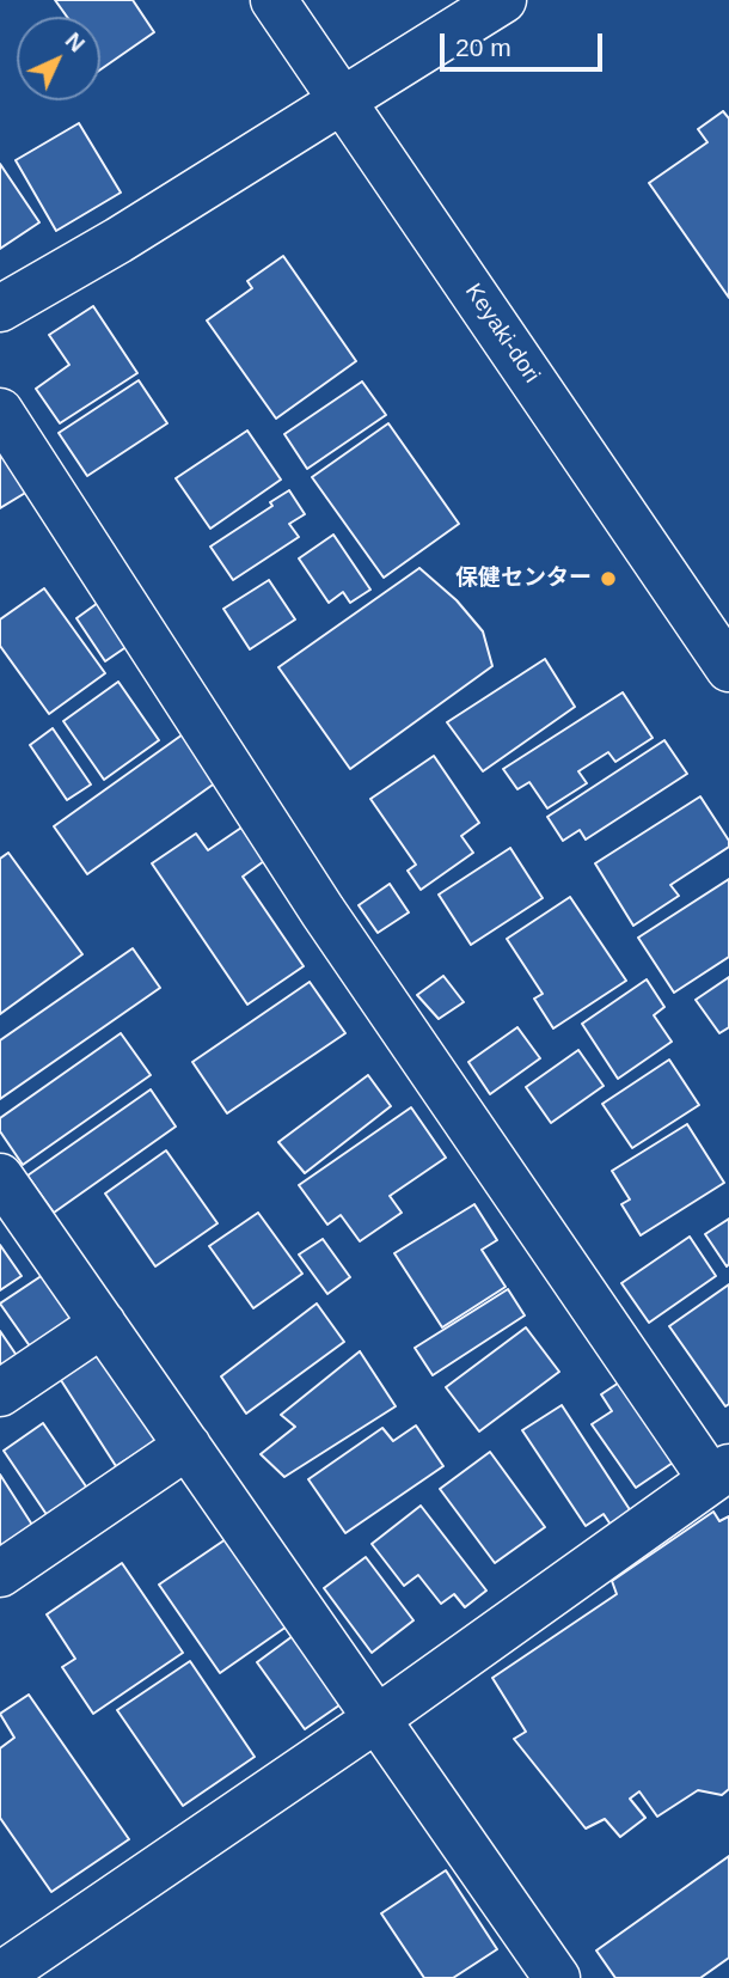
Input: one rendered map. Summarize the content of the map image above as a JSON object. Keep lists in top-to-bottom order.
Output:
{
  "streets": {
    "street": ["Keyaki-dori"]
  },
  "places": ["保健センター"],
  "scale_bar": "20 m",
  "north": "top right"
}
